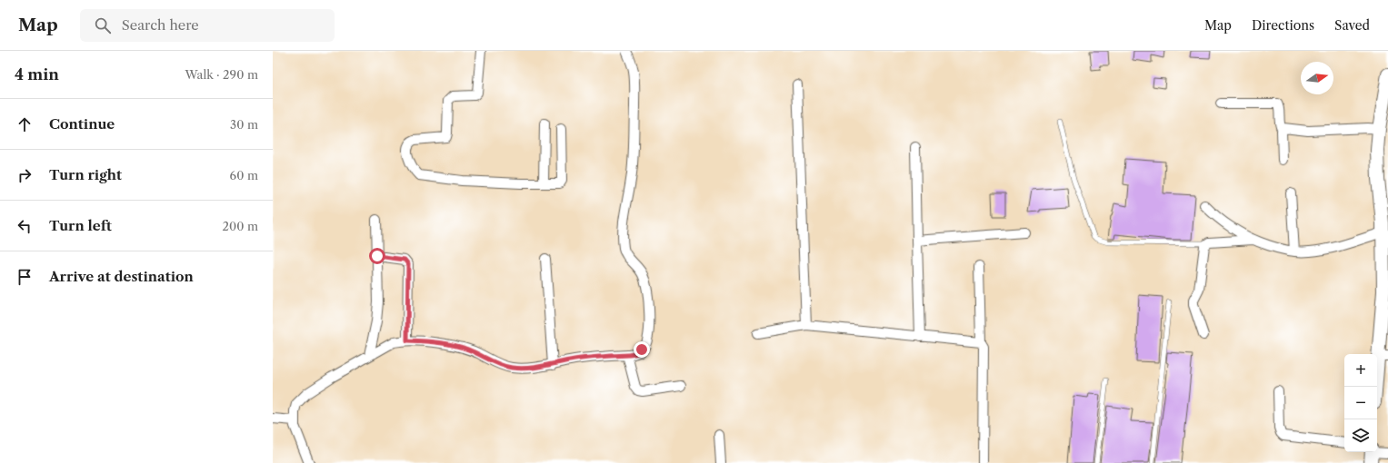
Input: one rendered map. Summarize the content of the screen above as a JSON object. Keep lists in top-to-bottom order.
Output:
{
  "north": "right",
  "page": {
    "header": "Map",
    "search": "Search here",
    "nav": ["Map", "Directions", "Saved"],
    "heading": ["4 min", "Walk · 290 m"],
    "list": [
      ["Continue", "30 m"],
      ["Turn right", "60 m"],
      ["Turn left", "200 m"],
      "Arrive at destination"
    ],
    "map_buttons": ["+", "−"]
  }
}
